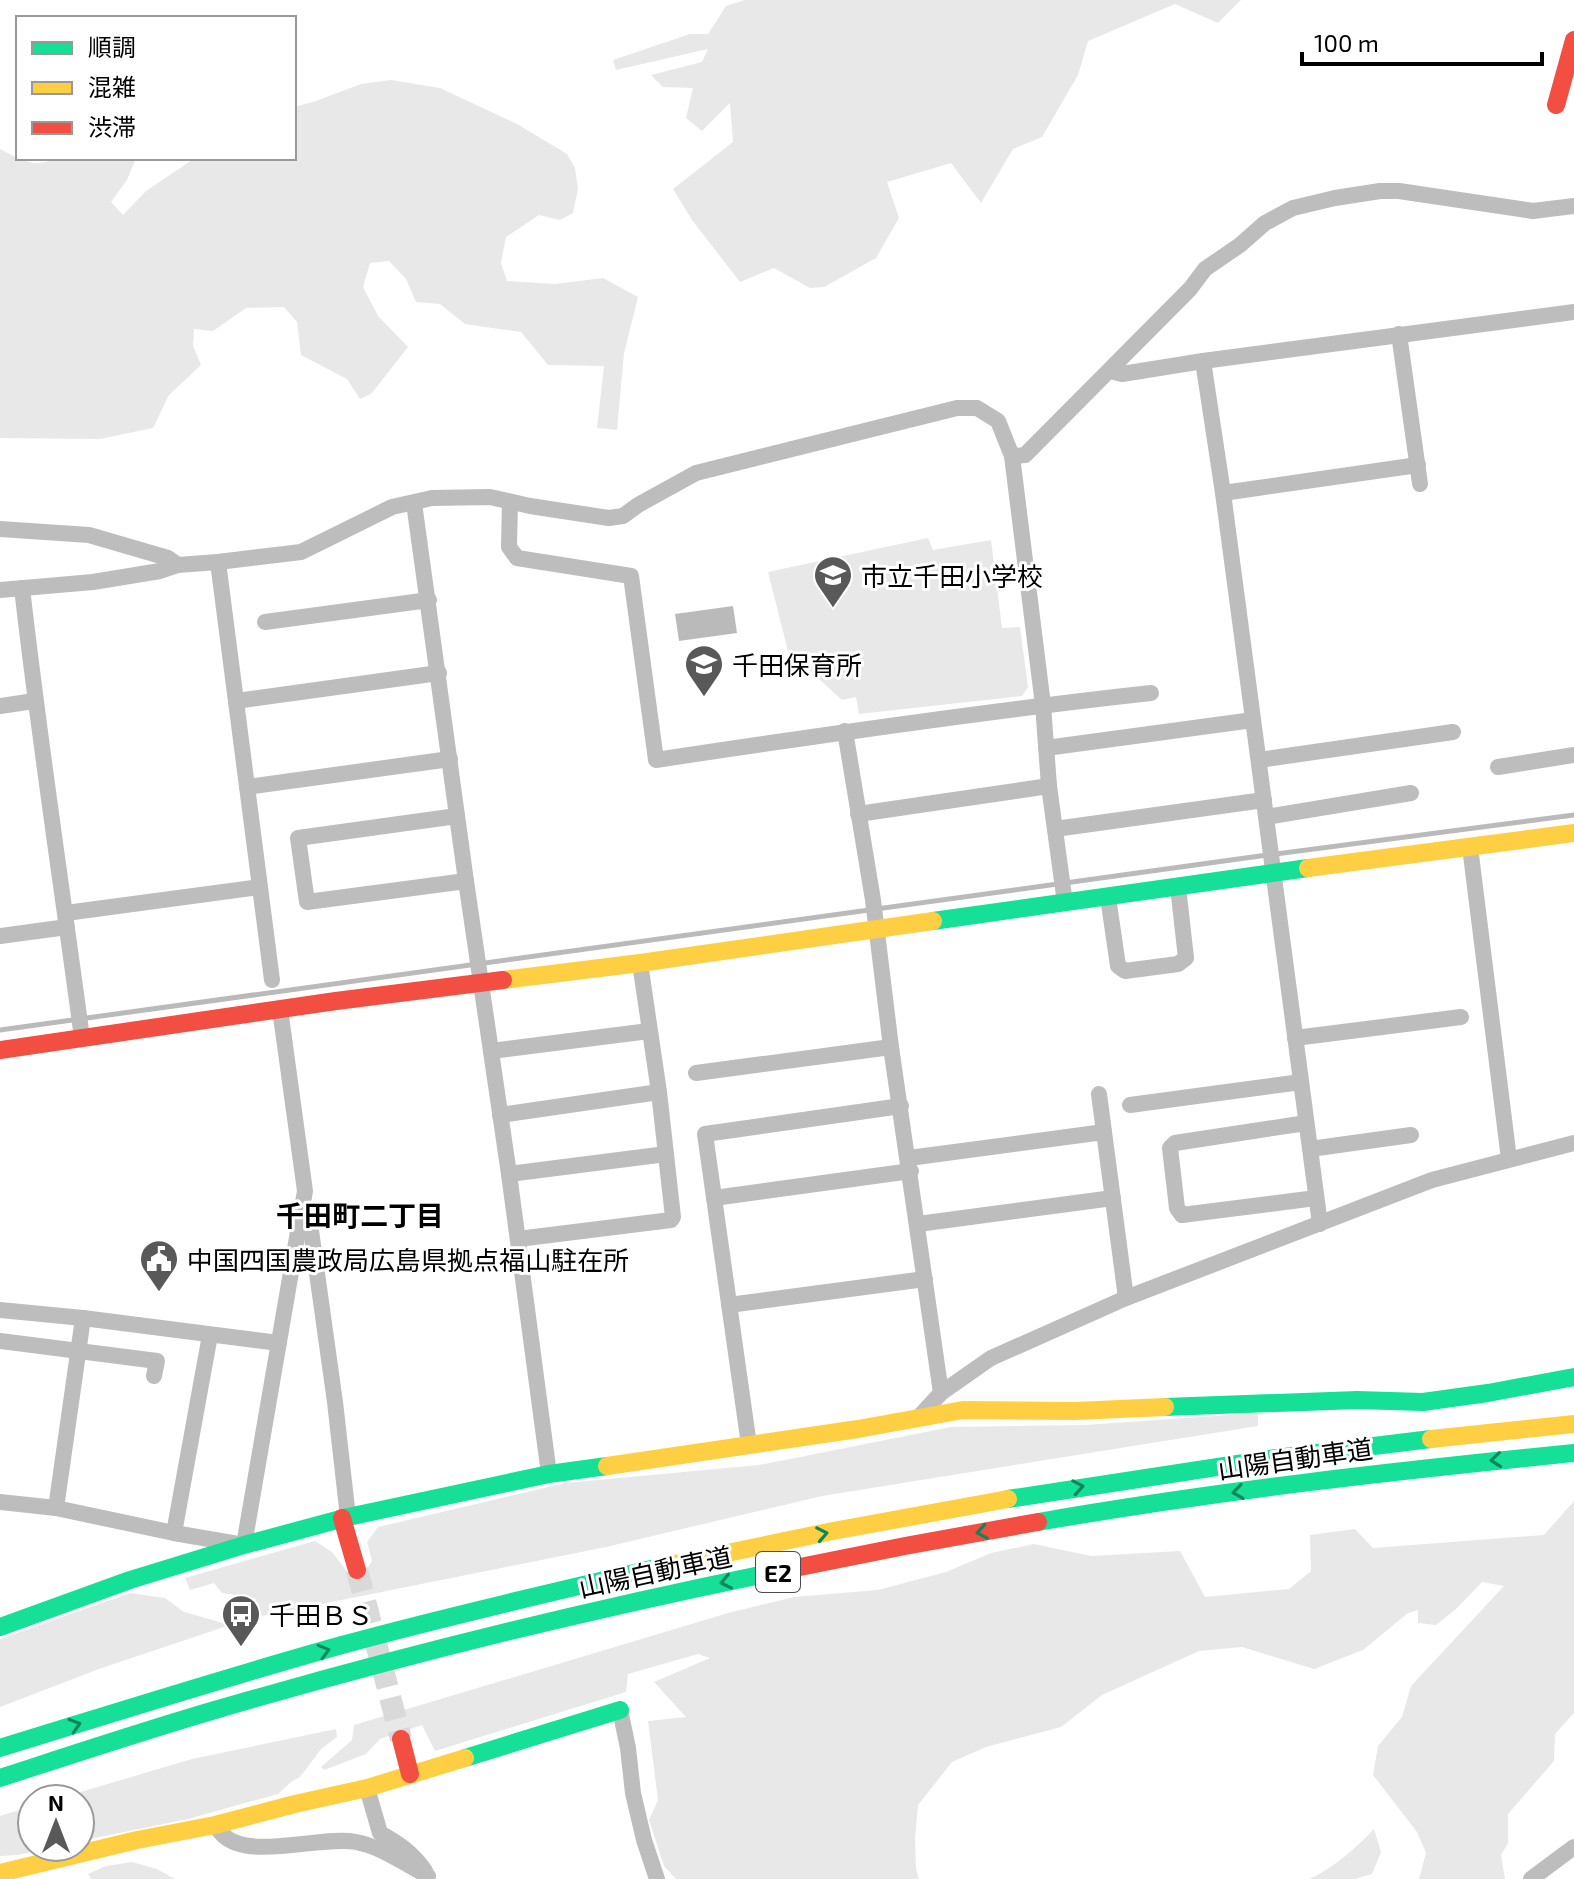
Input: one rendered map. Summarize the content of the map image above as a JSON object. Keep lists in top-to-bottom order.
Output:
{
  "streets": {
    "main road": ["山陽自動車道", "E2"]
  },
  "districts": ["千田町二丁目"],
  "places": {
    "school or university": ["市立千田小学校", "千田保育所"],
    "public building": ["中国四国農政局広島県拠点福山駐在所"],
    "bus stop": ["千田ＢＳ"]
  },
  "legend": ["順調", "混雑", "渋滞"],
  "scale_bar": "100 m",
  "north": "top"
}
